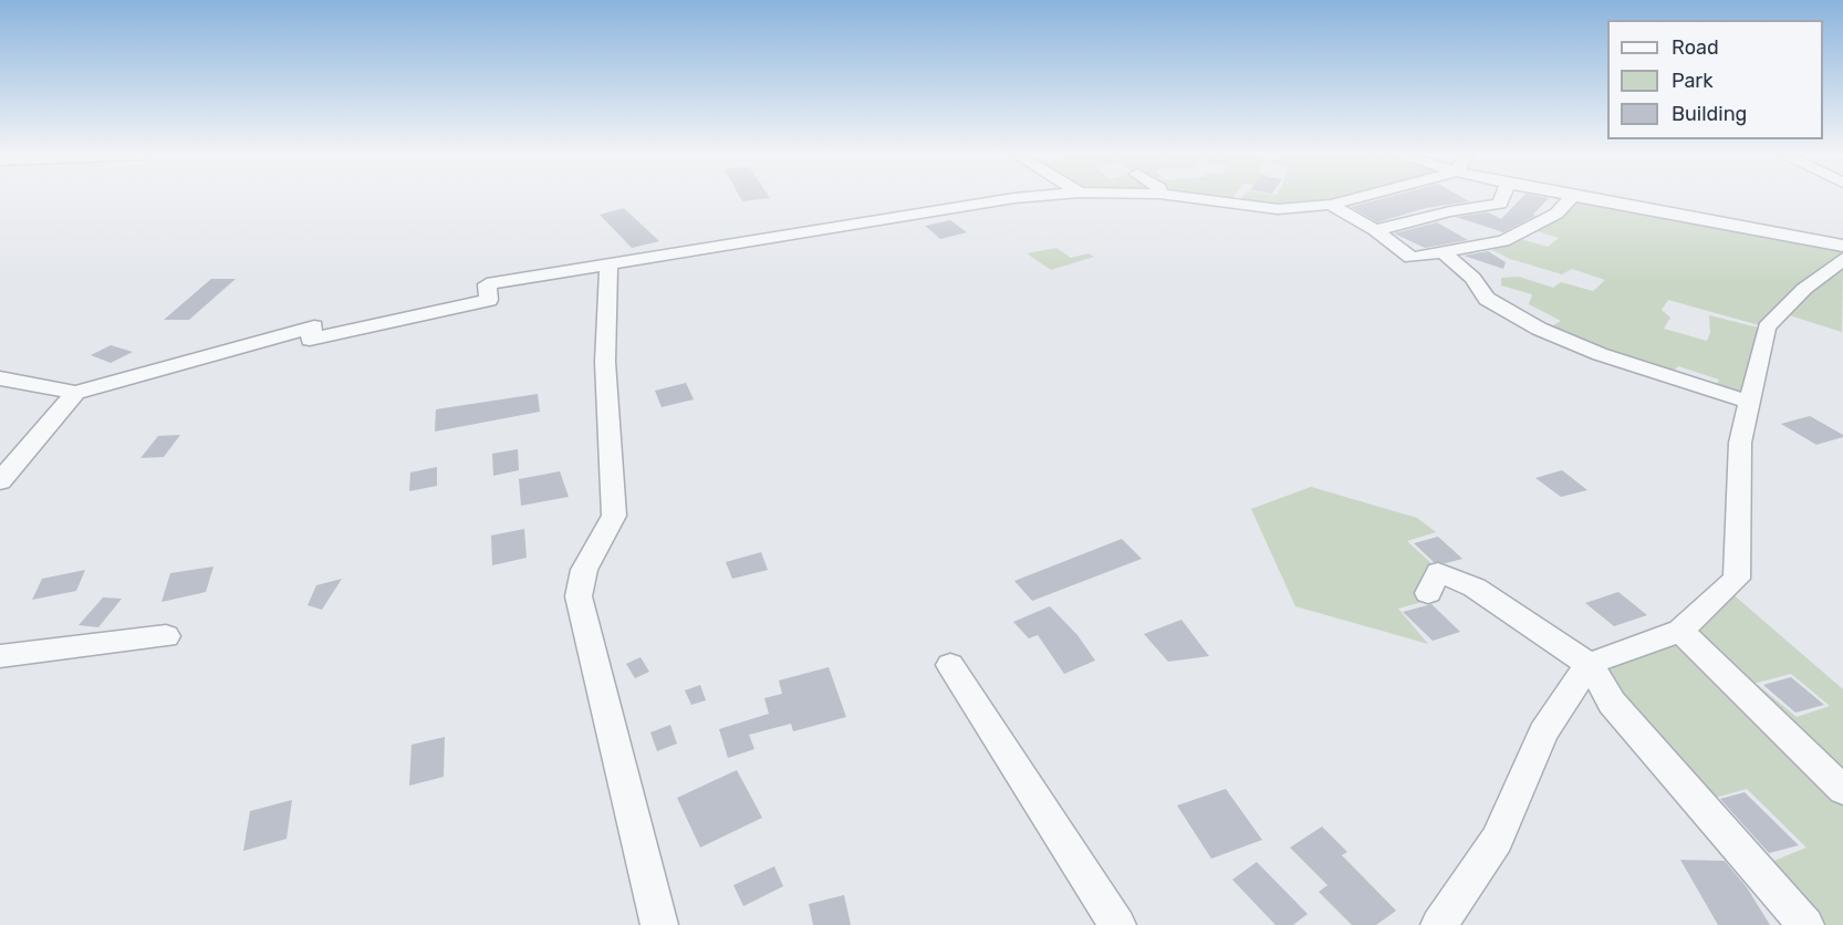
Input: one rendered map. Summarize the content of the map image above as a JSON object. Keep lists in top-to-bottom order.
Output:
{
  "legend": ["Road", "Park", "Building"]
}
